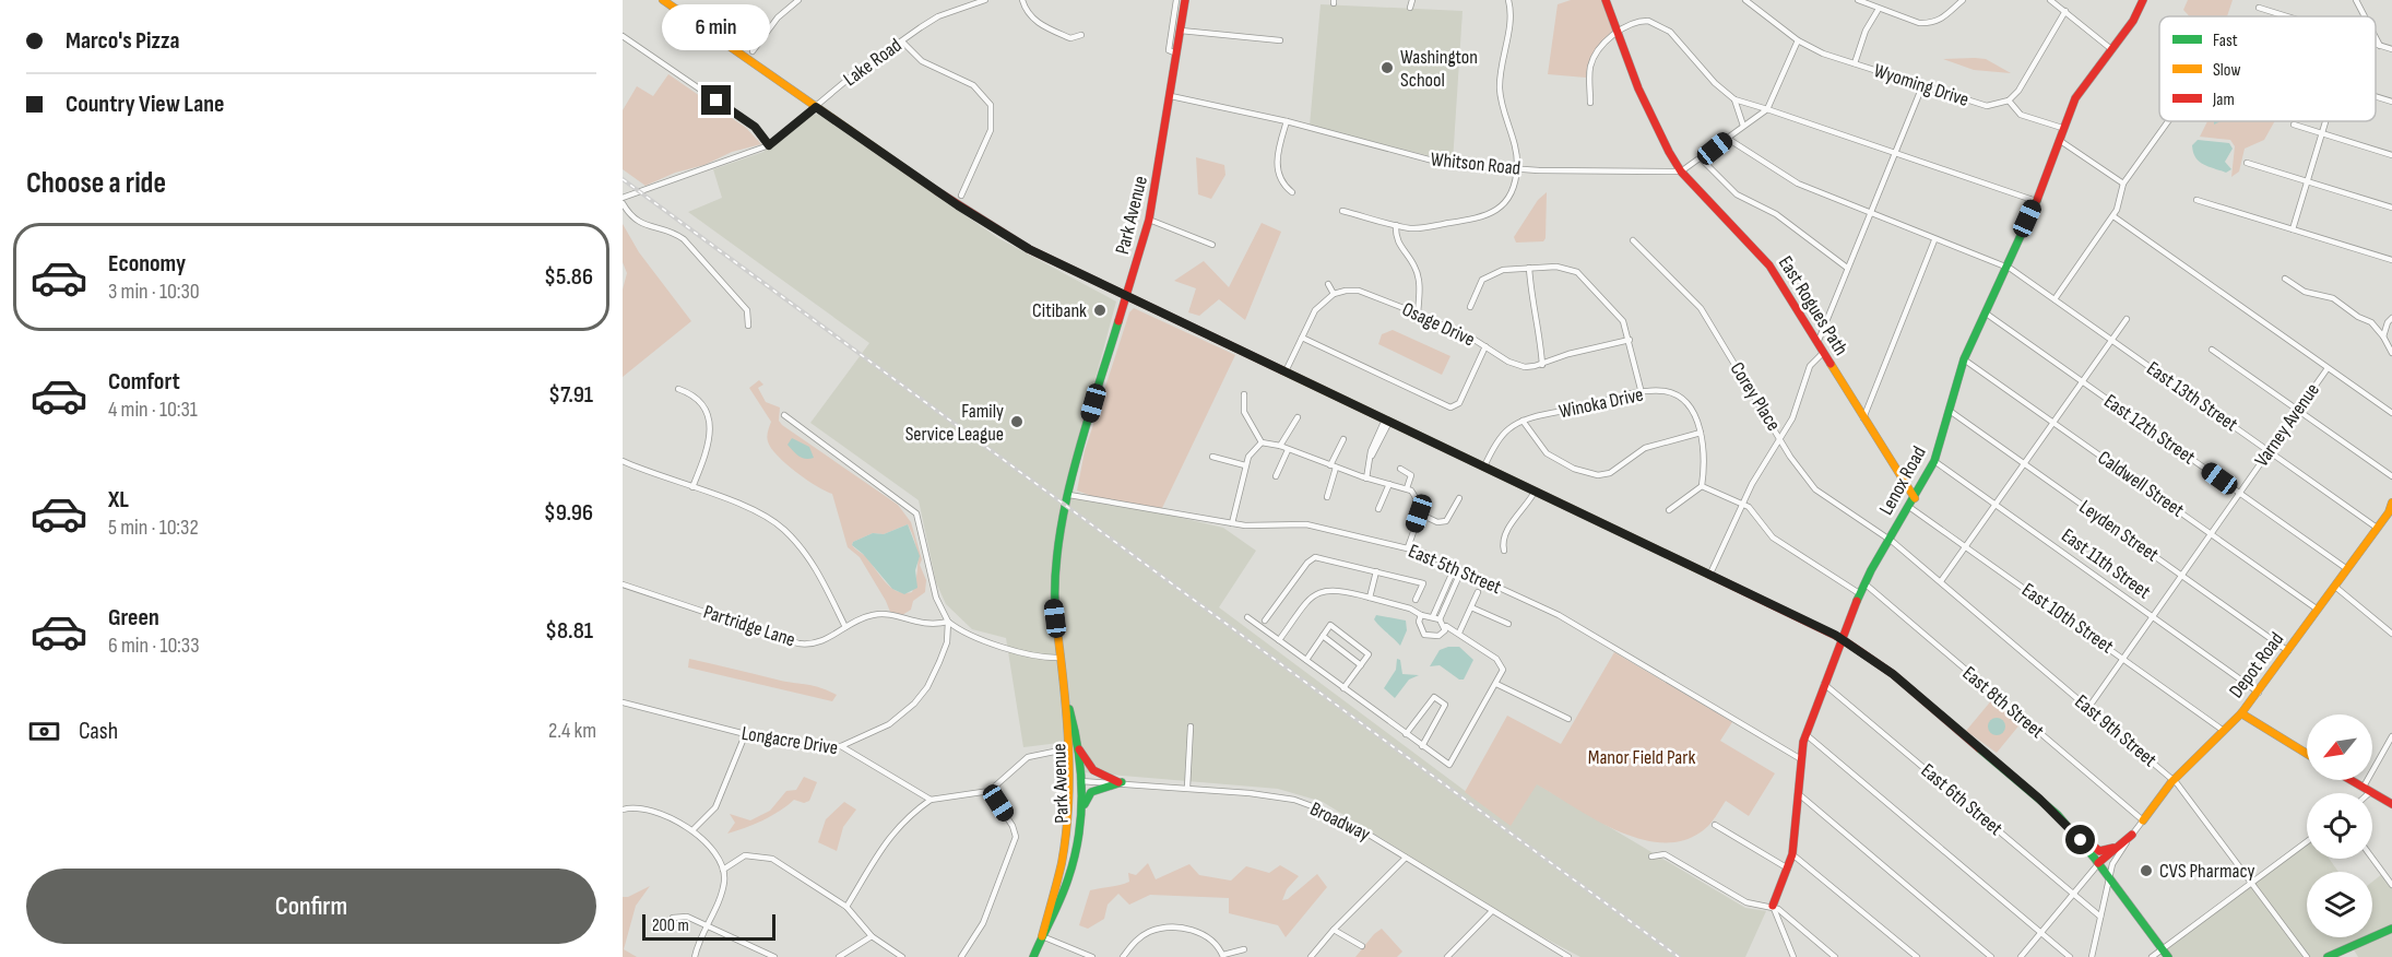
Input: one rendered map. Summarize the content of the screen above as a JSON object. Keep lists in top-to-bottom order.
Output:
{
  "streets": {
    "main road": [
      "Park Avenue",
      "East Rogues Path",
      "Lenox Road",
      "Depot Road"
    ],
    "street": [
      "Lake Road",
      "Wyoming Drive",
      "Whitson Road",
      "Osage Drive",
      "Corey Place",
      "East 13th Street",
      "Winoka Drive",
      "Varney Avenue",
      "East 12th Street",
      "Caldwell Street",
      "Leyden Street",
      "East 11th Street",
      "East 5th Street",
      "East 10th Street",
      "Partridge Lane",
      "East 8th Street",
      "East 9th Street",
      "Longacre Drive",
      "East 6th Street",
      "Broadway"
    ]
  },
  "crossings": [
    ["Whitson Road", "Park Avenue"],
    ["Whitson Road", "East Rogues Path"],
    ["Park Avenue", "East 5th Street"],
    ["Park Avenue", "Broadway"],
    ["East Rogues Path", "Lenox Road"],
    ["Corey Place", "Lenox Road"],
    ["Corey Place", "East 9th Street"],
    ["East 13th Street", "Varney Avenue"],
    ["East 13th Street", "Lenox Road"],
    ["East 13th Street", "Depot Road"],
    ["Varney Avenue", "East 12th Street"],
    ["Varney Avenue", "Caldwell Street"],
    ["Varney Avenue", "Leyden Street"],
    ["Varney Avenue", "East 11th Street"],
    ["Varney Avenue", "East 10th Street"],
    ["Varney Avenue", "East 9th Street"],
    ["East 12th Street", "Lenox Road"],
    ["East 12th Street", "Depot Road"],
    ["Lenox Road", "Caldwell Street"],
    ["Lenox Road", "Leyden Street"],
    ["Lenox Road", "East 11th Street"],
    ["Lenox Road", "East 5th Street"],
    ["Lenox Road", "East 10th Street"],
    ["Lenox Road", "East 8th Street"],
    ["Lenox Road", "East 9th Street"],
    ["Lenox Road", "East 6th Street"],
    ["Caldwell Street", "Depot Road"],
    ["Leyden Street", "Depot Road"],
    ["East 11th Street", "Depot Road"],
    ["East 10th Street", "Depot Road"],
    ["Depot Road", "East 8th Street"],
    ["Depot Road", "East 9th Street"],
    ["Depot Road", "East 6th Street"]
  ],
  "parks": ["Manor Field Park"],
  "places": [
    "Washington School",
    "Citibank",
    "Family Service League",
    "CVS Pharmacy"
  ],
  "legend": ["Fast", "Slow", "Jam"],
  "scale_bar": "200 m",
  "north": "bottom left",
  "page": {
    "banner": ["Marco's Pizza", "Country View Lane"],
    "bubble": "6 min",
    "heading": "Choose a ride",
    "list": [
      {
        "name": "Economy",
        "note": "3 min · 10:30",
        "value": "$5.86"
      },
      {
        "name": "Comfort",
        "note": "4 min · 10:31",
        "value": "$7.91"
      },
      {
        "name": "XL",
        "note": "5 min · 10:32",
        "value": "$9.96"
      },
      {
        "name": "Green",
        "note": "6 min · 10:33",
        "value": "$8.81"
      }
    ],
    "pay": ["Cash", "2.4 km"],
    "buttons": "Confirm",
    "scale": "200 m"
  }
}
